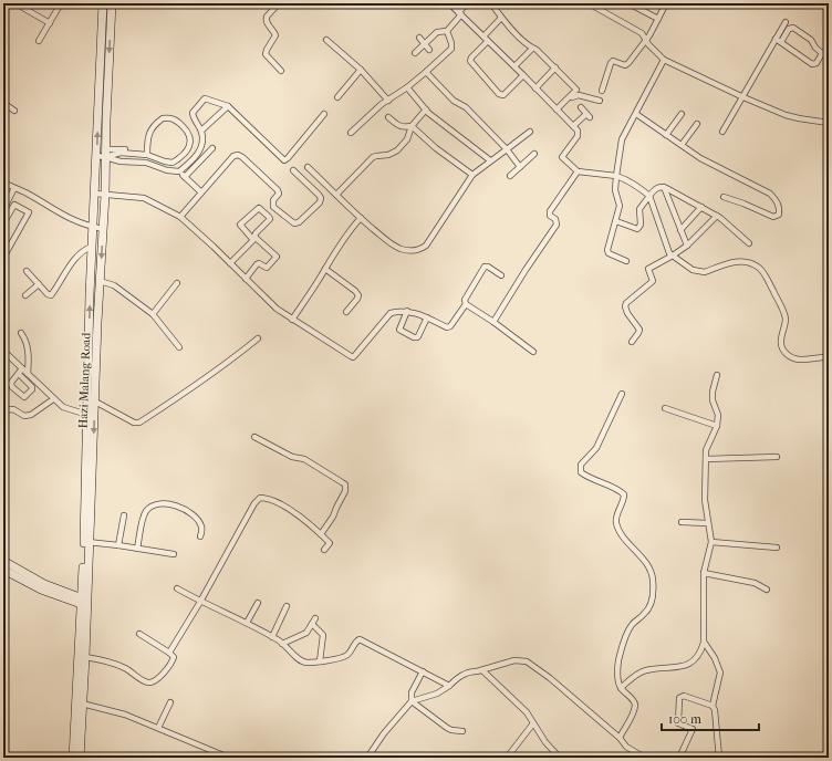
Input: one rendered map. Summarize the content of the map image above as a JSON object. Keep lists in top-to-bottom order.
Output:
{
  "streets": {
    "main road": ["Hazi Malang Road"]
  },
  "scale_bar": "100 m"
}
